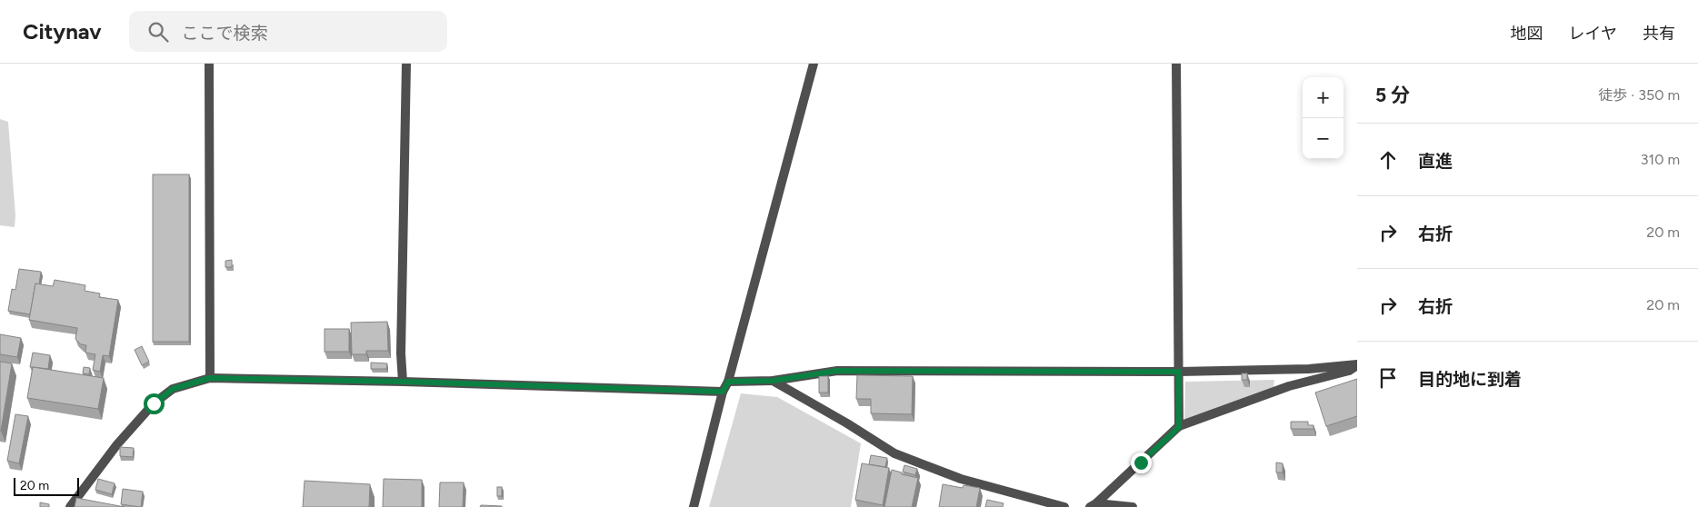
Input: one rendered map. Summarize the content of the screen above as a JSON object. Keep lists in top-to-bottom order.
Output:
{
  "scale_bar": "20 m",
  "page": {
    "header": "Citynav",
    "search": "ここで検索",
    "nav": ["地図", "レイヤ", "共有"],
    "heading": ["5 分", "徒歩 · 350 m"],
    "map_buttons": ["+", "−"],
    "list": [
      ["直進", "310 m"],
      ["右折", "20 m"],
      ["右折", "20 m"],
      "目的地に到着"
    ],
    "scale": "20 m"
  }
}
